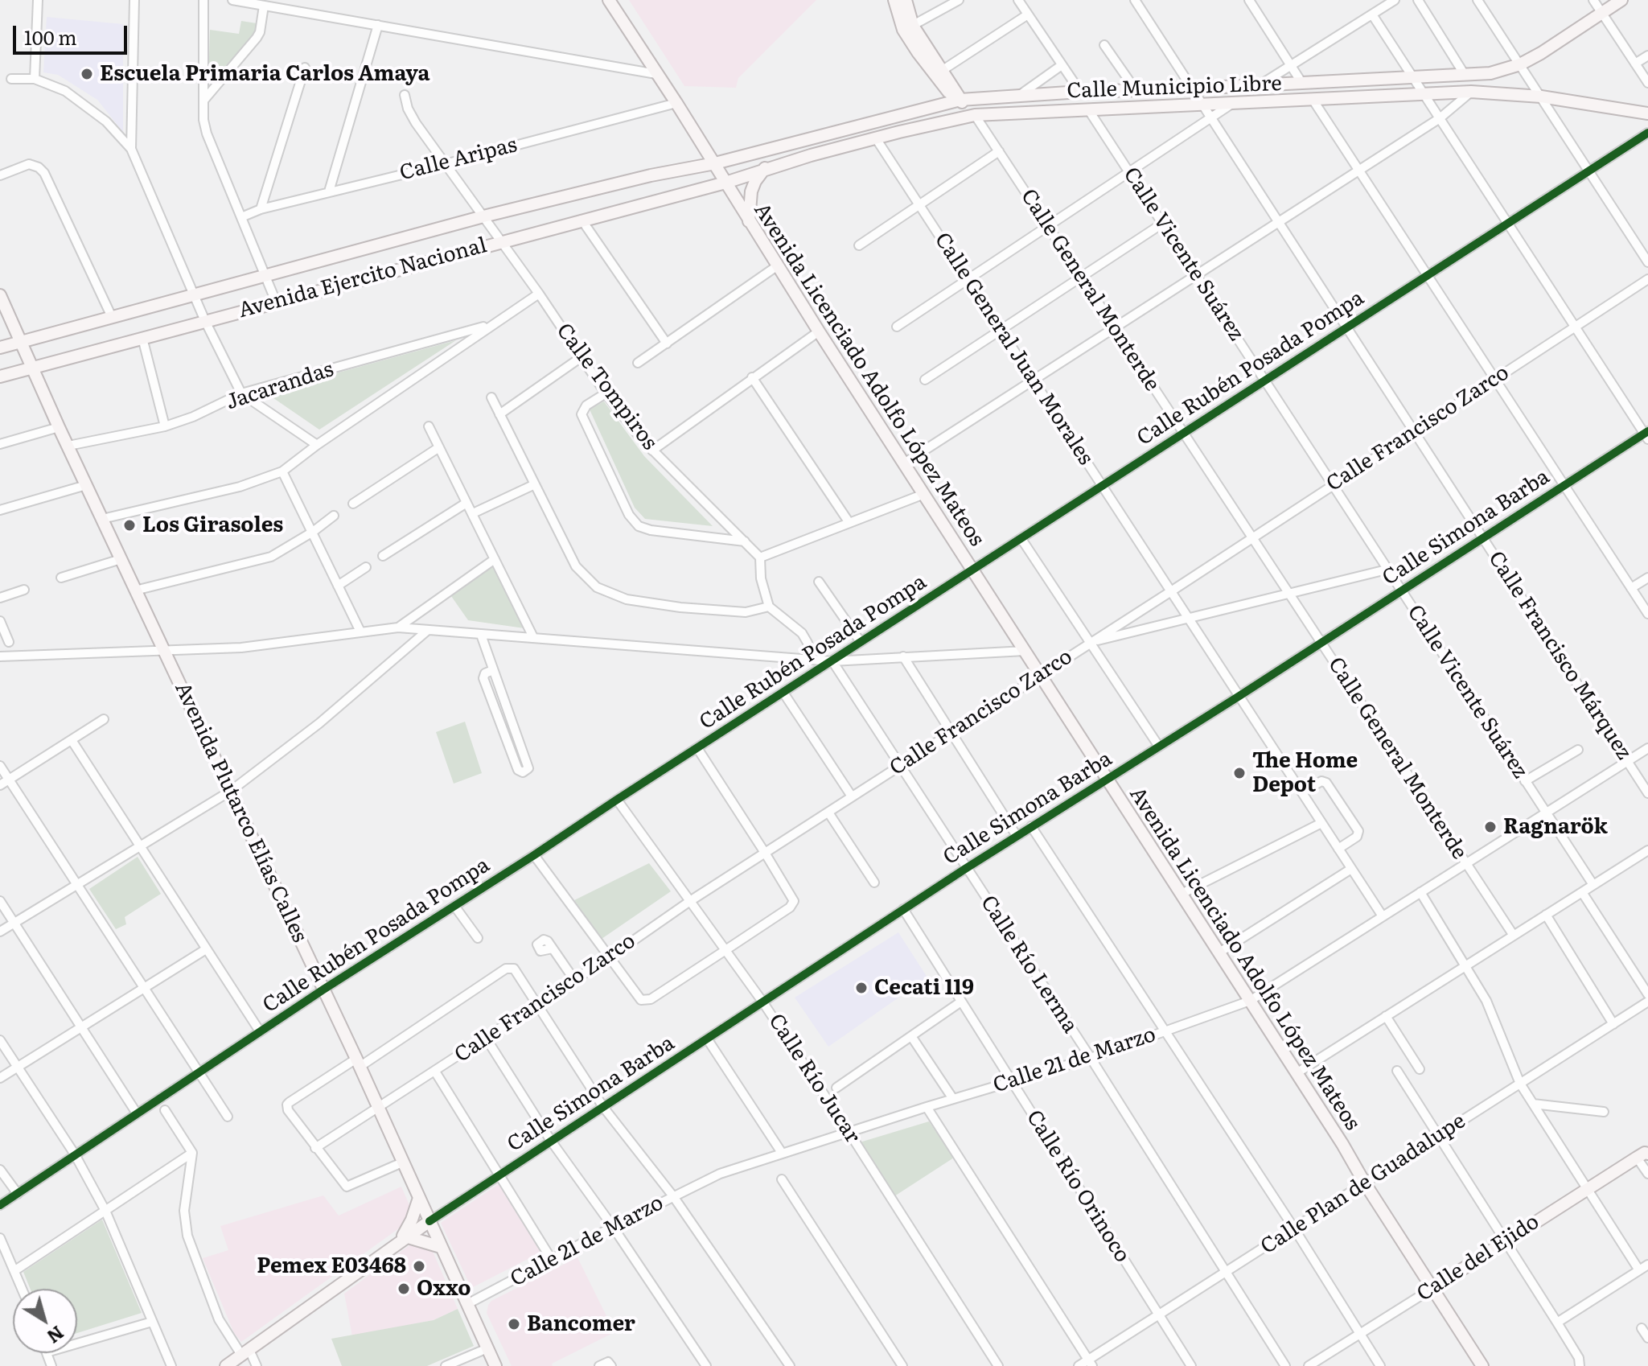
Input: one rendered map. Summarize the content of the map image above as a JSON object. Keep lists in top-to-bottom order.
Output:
{
  "streets": {
    "main road": [
      "Calle Municipio Libre",
      "Avenida Ejercito Nacional",
      "Calle General Monterde",
      "Avenida Licenciado Adolfo López Mateos",
      "Avenida Plutarco Elías Calles",
      "Calle del Ejido"
    ],
    "street": [
      "Calle Aripas",
      "Calle Vicente Suárez",
      "Calle General Juan Morales",
      "Calle Rubén Posada Pompa",
      "Jacarandas",
      "Calle Tompiros",
      "Calle Francisco Zarco",
      "Calle Simona Barba",
      "Calle Francisco Márquez",
      "Calle Río Lerma",
      "Calle 21 de Marzo",
      "Calle Río Jucar",
      "Calle Plan de Guadalupe",
      "Calle Río Orinoco"
    ]
  },
  "crossings": [
    ["Calle Municipio Libre", "Avenida Ejercito Nacional"],
    ["Calle Municipio Libre", "Calle General Monterde"],
    ["Calle Municipio Libre", "Avenida Licenciado Adolfo López Mateos"],
    ["Calle Municipio Libre", "Calle Francisco Márquez"],
    ["Calle Aripas", "Avenida Licenciado Adolfo López Mateos"],
    ["Calle Aripas", "Calle Tompiros"],
    ["Calle Vicente Suárez", "Avenida Ejercito Nacional"],
    ["Calle Vicente Suárez", "Calle Rubén Posada Pompa"],
    ["Calle Vicente Suárez", "Calle Francisco Zarco"],
    ["Calle Vicente Suárez", "Calle Simona Barba"],
    ["Calle Vicente Suárez", "Calle 21 de Marzo"],
    ["Avenida Ejercito Nacional", "Calle General Monterde"],
    ["Avenida Ejercito Nacional", "Calle General Juan Morales"],
    ["Avenida Ejercito Nacional", "Avenida Licenciado Adolfo López Mateos"],
    ["Avenida Ejercito Nacional", "Calle Tompiros"],
    ["Avenida Ejercito Nacional", "Calle Francisco Márquez"],
    ["Avenida Ejercito Nacional", "Avenida Plutarco Elías Calles"],
    ["Calle General Monterde", "Calle Rubén Posada Pompa"],
    ["Calle General Monterde", "Calle Francisco Zarco"],
    ["Calle General Monterde", "Calle Simona Barba"],
    ["Calle General Monterde", "Calle 21 de Marzo"],
    ["Calle General Juan Morales", "Calle Rubén Posada Pompa"],
    ["Calle General Juan Morales", "Calle Francisco Zarco"],
    ["Calle General Juan Morales", "Calle Simona Barba"],
    ["Calle General Juan Morales", "Calle 21 de Marzo"],
    ["Calle Rubén Posada Pompa", "Avenida Licenciado Adolfo López Mateos"],
    ["Calle Rubén Posada Pompa", "Calle Francisco Márquez"],
    ["Calle Rubén Posada Pompa", "Avenida Plutarco Elías Calles"],
    ["Calle Rubén Posada Pompa", "Calle Río Lerma"],
    ["Calle Rubén Posada Pompa", "Calle Río Jucar"],
    ["Avenida Licenciado Adolfo López Mateos", "Calle Francisco Zarco"],
    ["Avenida Licenciado Adolfo López Mateos", "Calle Simona Barba"],
    ["Avenida Licenciado Adolfo López Mateos", "Calle 21 de Marzo"],
    ["Avenida Licenciado Adolfo López Mateos", "Calle Plan de Guadalupe"],
    ["Avenida Licenciado Adolfo López Mateos", "Calle del Ejido"],
    ["Jacarandas", "Avenida Plutarco Elías Calles"],
    ["Calle Francisco Zarco", "Calle Francisco Márquez"],
    ["Calle Francisco Zarco", "Avenida Plutarco Elías Calles"],
    ["Calle Francisco Zarco", "Calle Río Lerma"],
    ["Calle Francisco Zarco", "Calle Río Jucar"],
    ["Calle Simona Barba", "Calle Francisco Márquez"],
    ["Calle Simona Barba", "Avenida Plutarco Elías Calles"],
    ["Calle Simona Barba", "Calle Río Lerma"],
    ["Calle Simona Barba", "Calle Río Jucar"],
    ["Calle Simona Barba", "Calle Río Orinoco"],
    ["Calle Francisco Márquez", "Calle 21 de Marzo"],
    ["Avenida Plutarco Elías Calles", "Calle 21 de Marzo"],
    ["Calle Río Lerma", "Calle 21 de Marzo"],
    ["Calle Río Lerma", "Calle Plan de Guadalupe"],
    ["Calle 21 de Marzo", "Calle Río Jucar"],
    ["Calle 21 de Marzo", "Calle Río Orinoco"],
    ["Calle Plan de Guadalupe", "Calle Río Orinoco"]
  ],
  "places": [
    "Escuela Primaria Carlos Amaya",
    "Los Girasoles",
    "The Home Depot",
    "Ragnarök",
    "Cecati 119",
    "Pemex E03468",
    "Oxxo",
    "Bancomer"
  ],
  "scale_bar": "100 m",
  "north": "bottom right"
}
